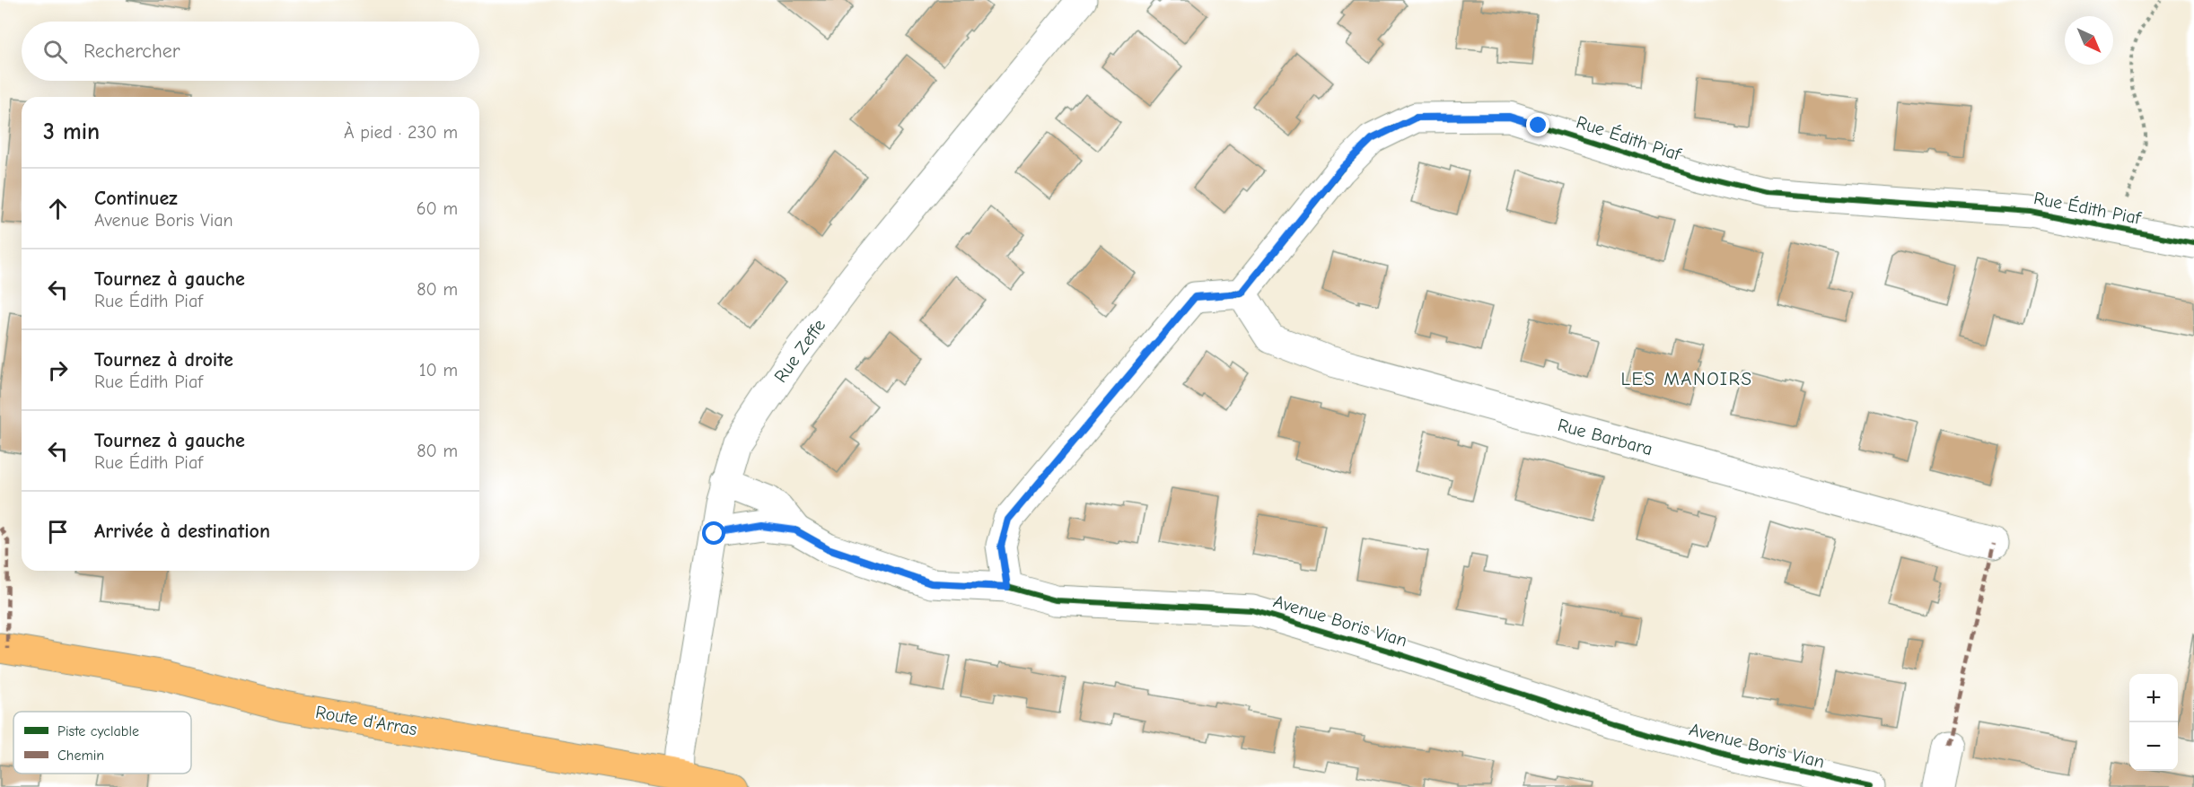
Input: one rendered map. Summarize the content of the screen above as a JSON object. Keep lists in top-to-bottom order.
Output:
{
  "streets": {
    "main road": ["Route d'Arras"],
    "street": [
      "Rue Édith Piaf",
      "Rue Zeffe",
      "Rue Barbara",
      "Avenue Boris Vian"
    ]
  },
  "crossings": [
    ["Rue Édith Piaf", "Rue Barbara"],
    ["Rue Zeffe", "Avenue Boris Vian"],
    ["Rue Zeffe", "Route d'Arras"]
  ],
  "districts": ["LES MANOIRS"],
  "legend": ["Piste cyclable", "Chemin"],
  "north": "bottom right",
  "page": {
    "search": "Rechercher",
    "heading": ["3 min", "À pied · 230 m"],
    "list": [
      ["Continuez", "Avenue Boris Vian", "60 m"],
      ["Tournez à gauche", "Rue Édith Piaf", "80 m"],
      ["Tournez à droite", "Rue Édith Piaf", "10 m"],
      ["Tournez à gauche", "Rue Édith Piaf", "80 m"],
      "Arrivée à destination"
    ],
    "map_buttons": ["+", "−"]
  }
}
